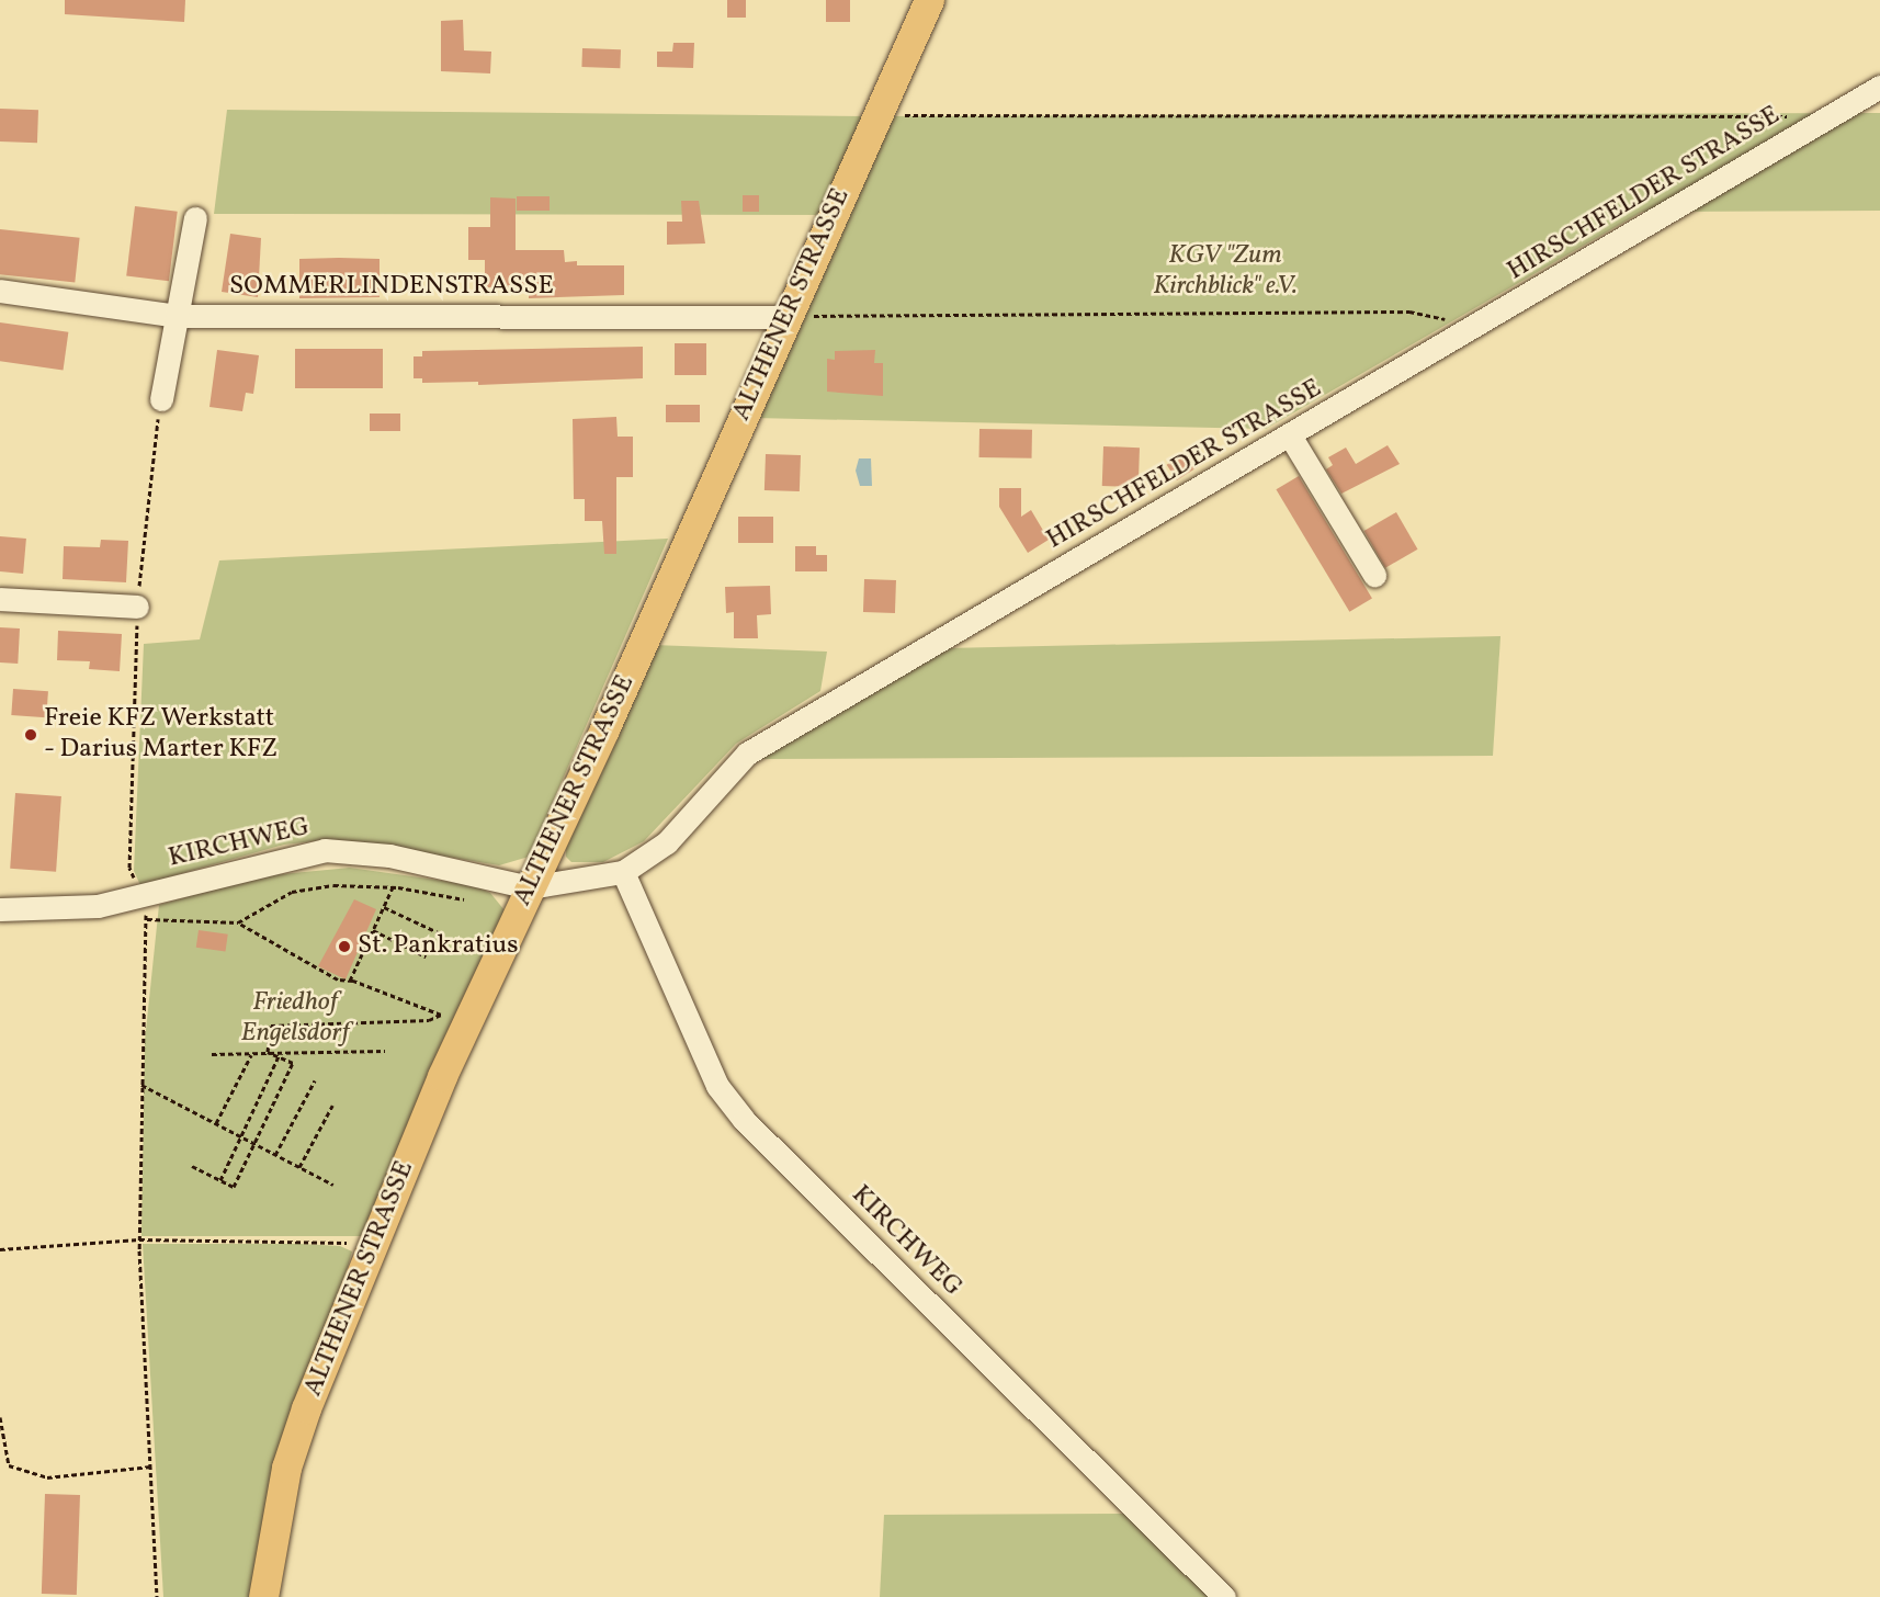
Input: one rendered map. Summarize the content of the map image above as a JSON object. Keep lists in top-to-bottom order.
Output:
{
  "streets": {
    "main road": ["ALTHENER STRASSE"],
    "street": ["HIRSCHFELDER STRASSE", "SOMMERLINDENSTRASSE", "KIRCHWEG"]
  },
  "crossings": [
    ["HIRSCHFELDER STRASSE", "ALTHENER STRASSE"],
    ["HIRSCHFELDER STRASSE", "KIRCHWEG"],
    ["SOMMERLINDENSTRASSE", "ALTHENER STRASSE"],
    ["ALTHENER STRASSE", "KIRCHWEG"]
  ],
  "parks": ["KGV \"Zum Kirchblick\" e.V.", "Friedhof Engelsdorf"],
  "places": ["Freie KFZ Werkstatt - Darius Marter KFZ", "St. Pankratius"]
}
